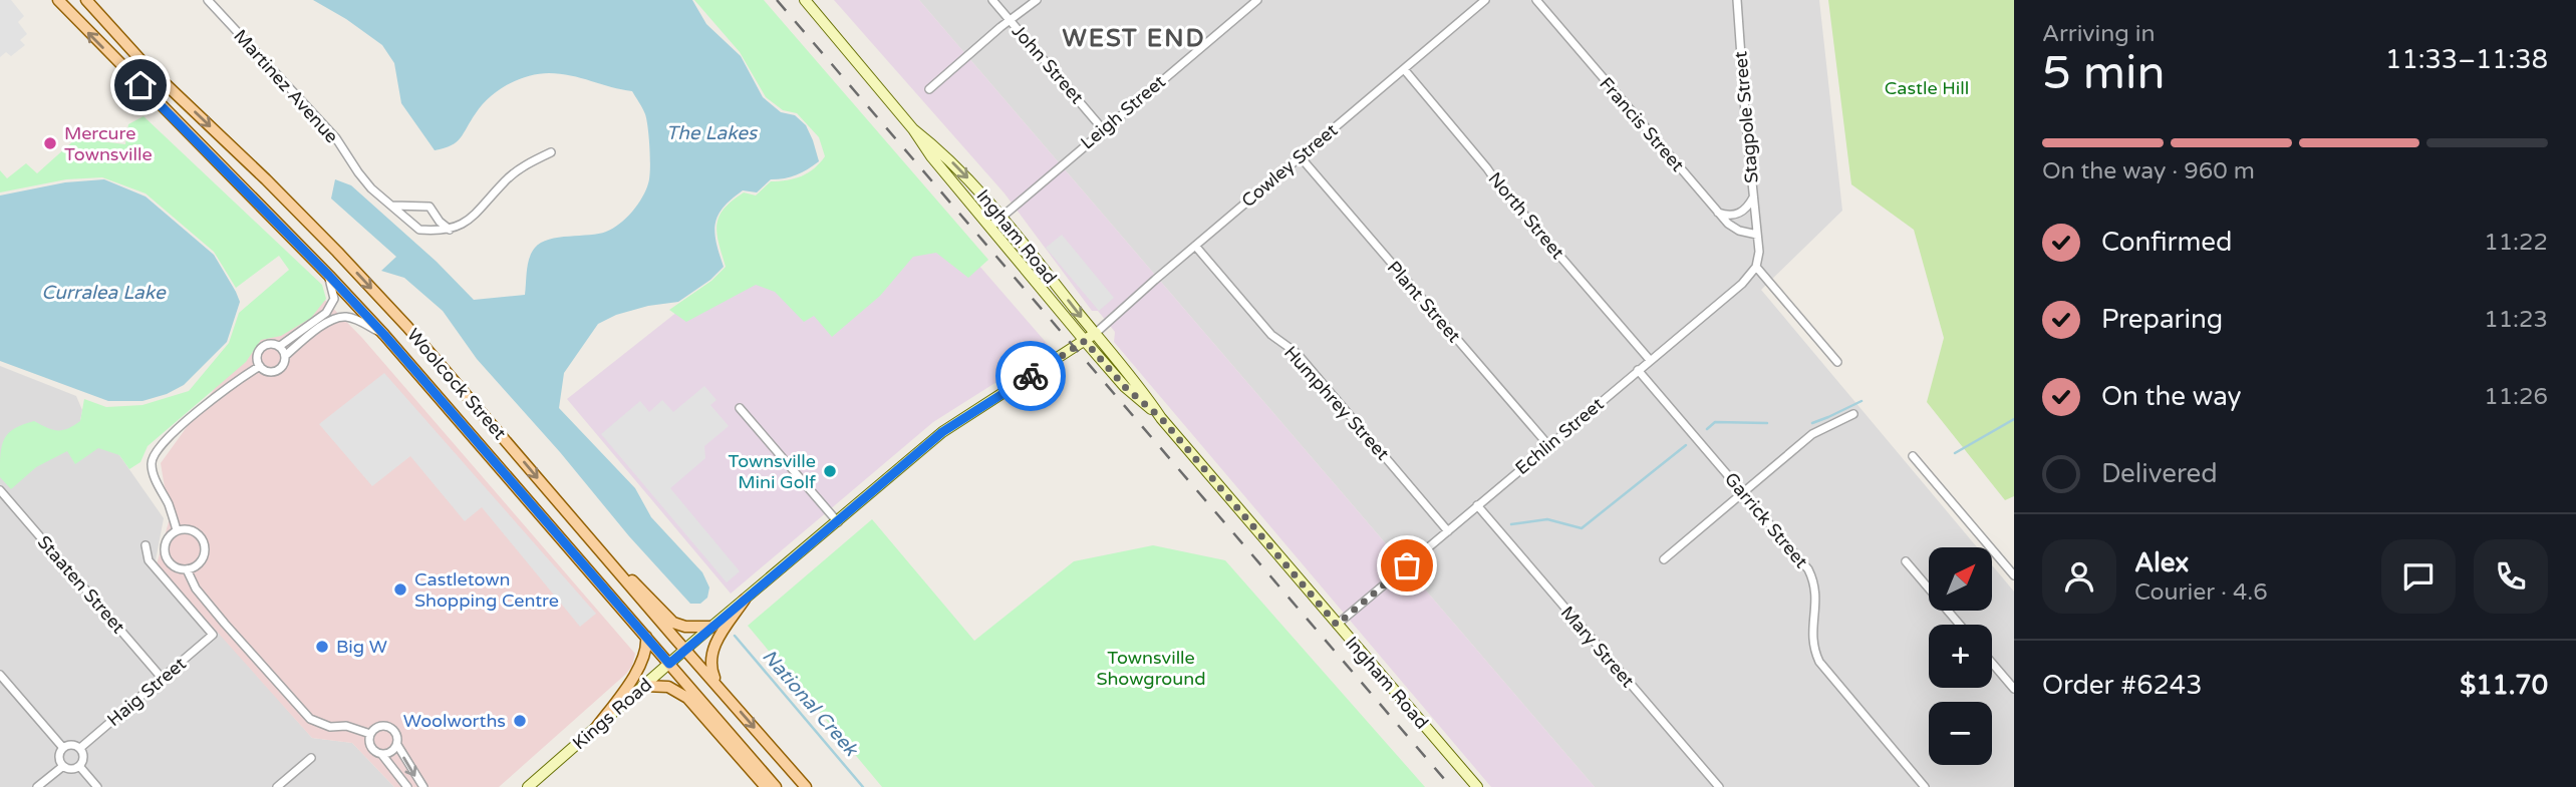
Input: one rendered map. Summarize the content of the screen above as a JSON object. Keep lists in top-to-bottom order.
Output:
{
  "streets": {
    "main road": ["Ingham Road", "Woolcock Street", "Kings Road"],
    "street": [
      "John Street",
      "Martinez Avenue",
      "Leigh Street",
      "Stagpole Street",
      "Francis Street",
      "Cowley Street",
      "North Street",
      "Plant Street",
      "Humphrey Street",
      "Echlin Street",
      "Garrick Street",
      "Staaten Street",
      "Mary Street",
      "Haig Street"
    ]
  },
  "crossings": [
    ["John Street", "Leigh Street"],
    ["Leigh Street", "Ingham Road"],
    ["Stagpole Street", "Francis Street"],
    ["Cowley Street", "North Street"],
    ["Cowley Street", "Ingham Road"],
    ["Cowley Street", "Plant Street"],
    ["Cowley Street", "Humphrey Street"],
    ["Cowley Street", "Kings Road"],
    ["North Street", "Echlin Street"],
    ["Ingham Road", "Echlin Street"],
    ["Ingham Road", "Kings Road"],
    ["Plant Street", "Echlin Street"],
    ["Woolcock Street", "Kings Road"],
    ["Humphrey Street", "Echlin Street"],
    ["Echlin Street", "Garrick Street"],
    ["Echlin Street", "Mary Street"],
    ["Staaten Street", "Haig Street"]
  ],
  "districts": ["WEST END"],
  "water": ["The Lakes", "Curralea Lake", "National Creek"],
  "parks": ["Castle Hill", "Townsville Showground"],
  "places": [
    "Mercure Townsville",
    "Townsville Mini Golf",
    "Castletown Shopping Centre",
    "Big W",
    "Woolworths"
  ],
  "north": "top right",
  "page": {
    "heading": ["5 min", "Arriving in", "11:33–11:38"],
    "panel": [
      "Alex",
      "Courier · 4.6",
      "Order #6243",
      "$11.70"
    ],
    "bar": "On the way · 960 m",
    "list": [
      ["Confirmed", "11:22"],
      ["Preparing", "11:23"],
      ["On the way", "11:26"],
      "Delivered"
    ],
    "map_buttons": ["+", "−"]
  }
}
